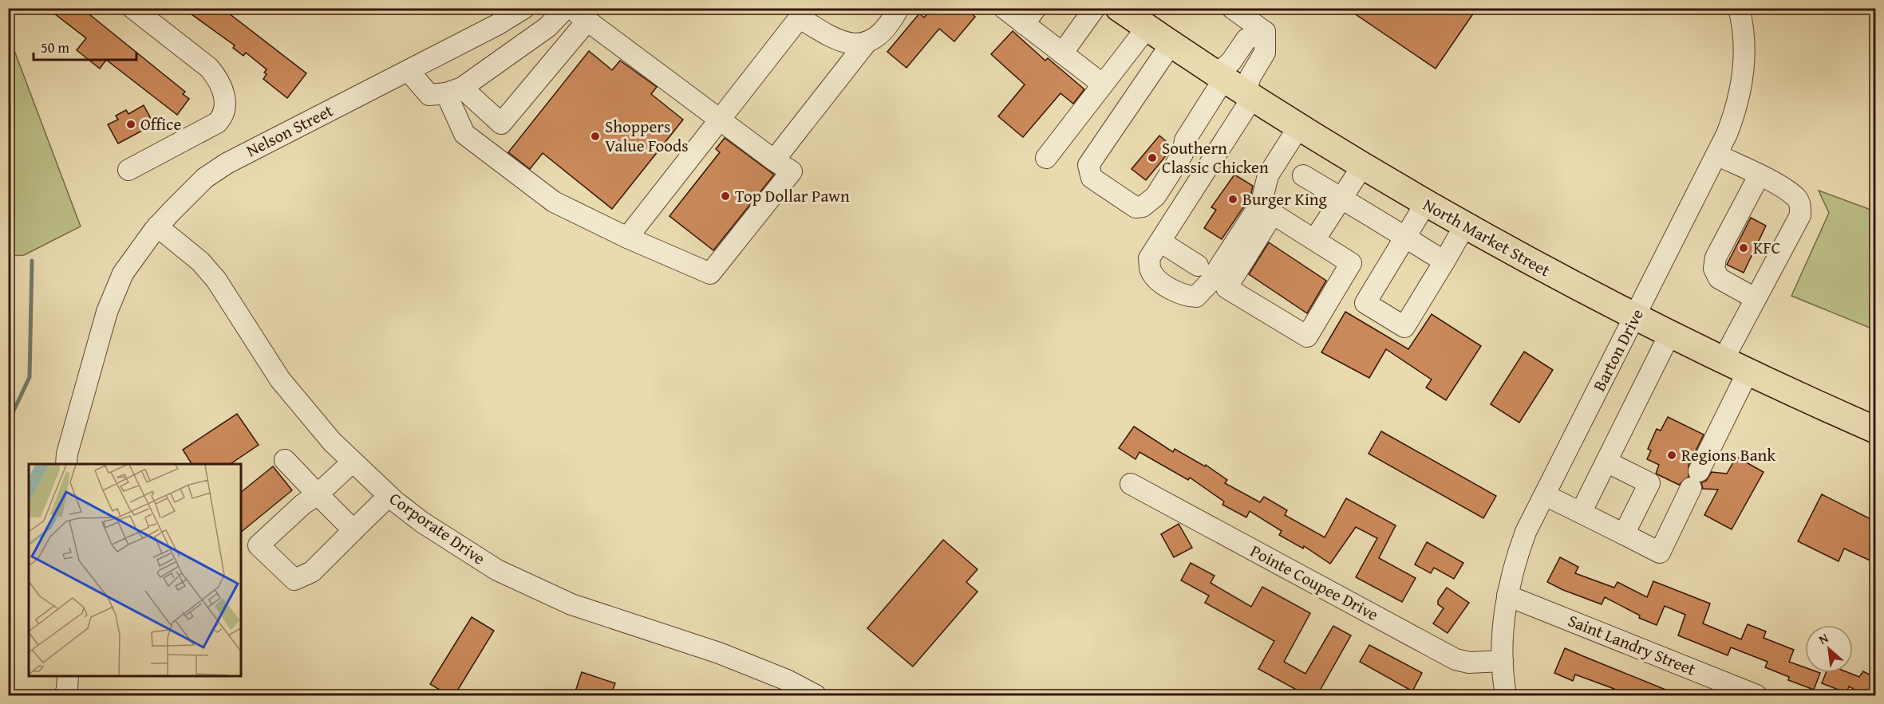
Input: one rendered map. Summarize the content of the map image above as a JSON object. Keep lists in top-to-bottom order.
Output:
{
  "streets": {
    "main road": ["North Market Street"],
    "street": [
      "Nelson Street",
      "Barton Drive",
      "Corporate Drive",
      "Pointe Coupee Drive",
      "Saint Landry Street"
    ]
  },
  "crossings": [
    ["Nelson Street", "Corporate Drive"],
    ["North Market Street", "Barton Drive"],
    ["Barton Drive", "Pointe Coupee Drive"],
    ["Barton Drive", "Saint Landry Street"]
  ],
  "places": [
    "Office",
    "Shoppers Value Foods",
    "Southern Classic Chicken",
    "Top Dollar Pawn",
    "Burger King",
    "KFC",
    "Regions Bank"
  ],
  "scale_bar": "50 m",
  "north": "top left"
}
